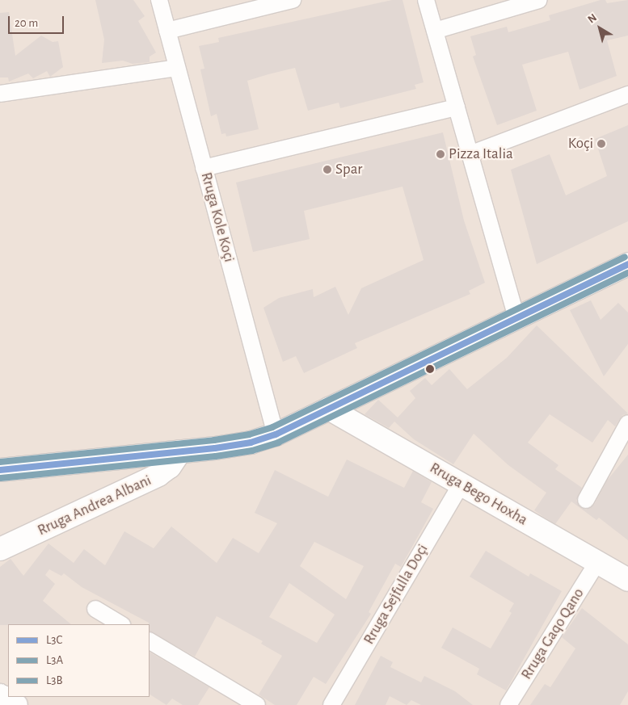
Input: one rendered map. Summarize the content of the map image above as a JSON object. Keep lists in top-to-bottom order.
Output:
{
  "streets": {
    "main road": ["Rruga Bego Hoxha", "Rruga Andrea Albani"],
    "street": ["Rruga Kole Koçi", "Rruga Sejfulla Doçi", "Rruga Gaqo Qano"]
  },
  "crossings": [
    ["Rruga Bego Hoxha", "Rruga Sejfulla Doçi"],
    ["Rruga Bego Hoxha", "Rruga Gaqo Qano"]
  ],
  "places": ["Koçi", "Pizza Italia", "Spar"],
  "lines": ["transit line L3B", "transit line L3C", "transit line L3A"],
  "legend": ["L3C", "L3A", "L3B"],
  "scale_bar": "20 m",
  "north": "top left"
}
